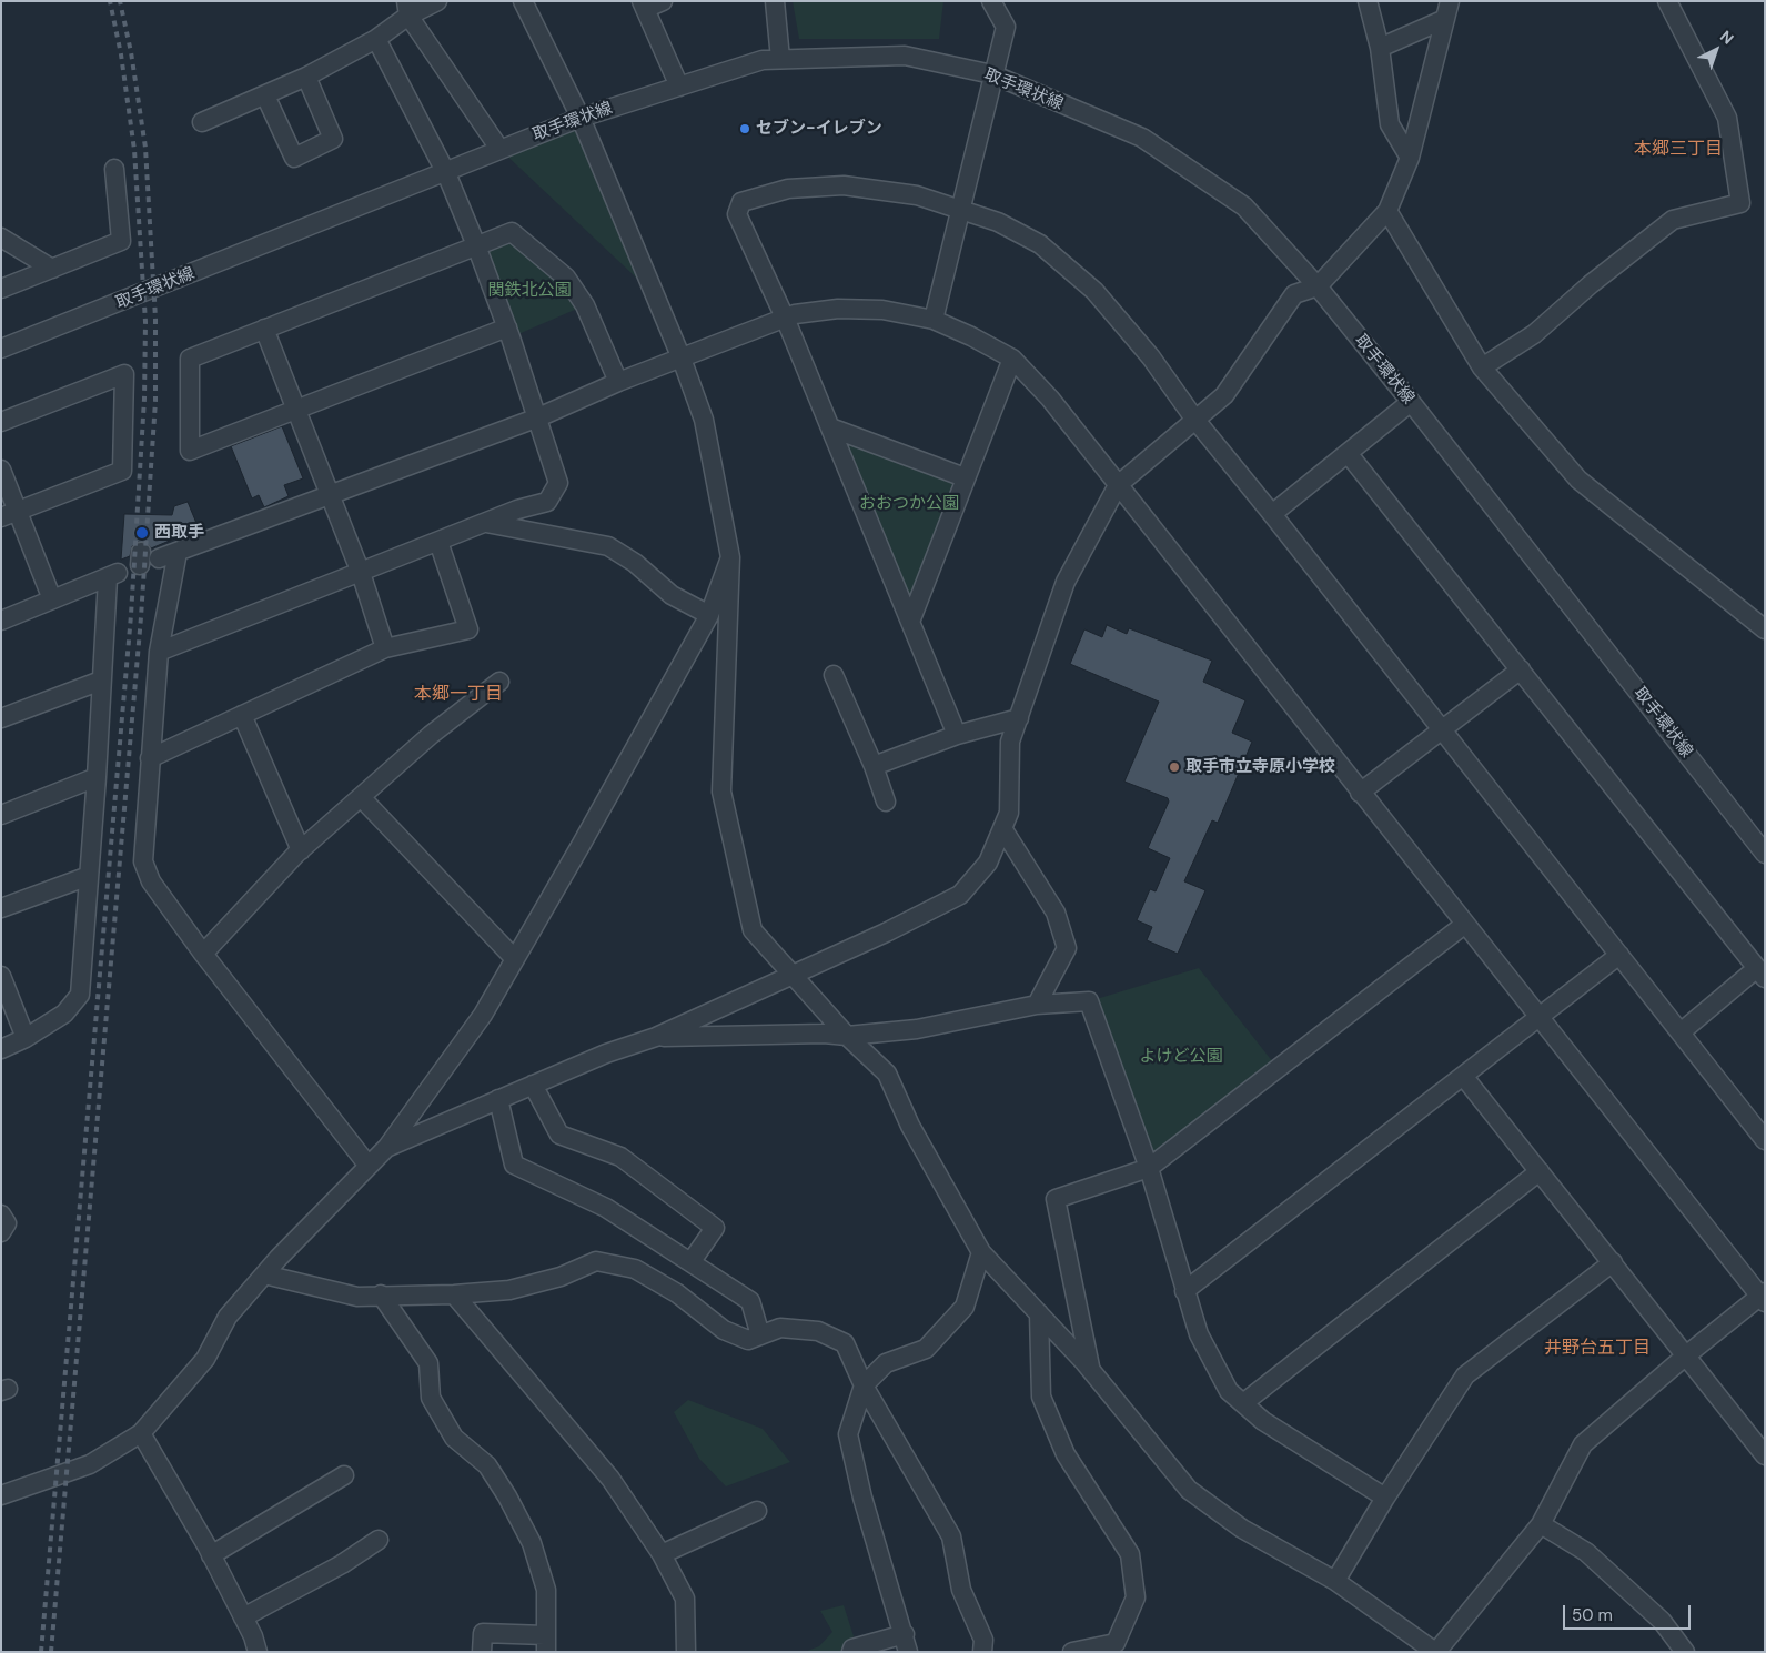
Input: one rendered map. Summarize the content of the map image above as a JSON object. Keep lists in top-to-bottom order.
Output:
{
  "streets": {
    "street": ["取手環状線"]
  },
  "districts": ["本郷三丁目", "本郷一丁目", "井野台五丁目"],
  "parks": ["関鉄北公園", "おおつか公園", "よけど公園"],
  "places": ["セブン-イレブン", "西取手", "取手市立寺原小学校"],
  "scale_bar": "50 m",
  "north": "top right"
}
